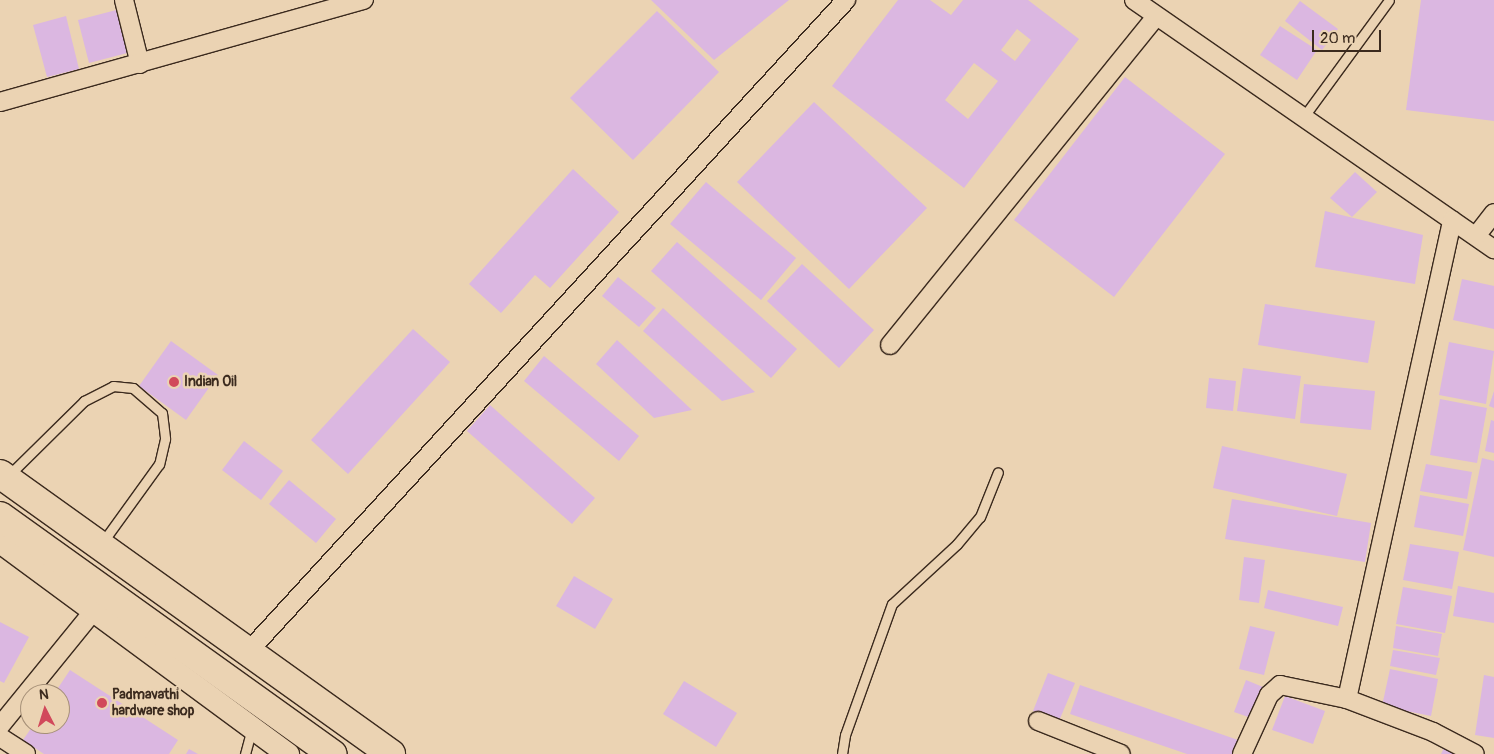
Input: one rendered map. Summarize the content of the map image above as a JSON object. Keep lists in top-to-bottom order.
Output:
{
  "places": ["Indian Oil", "Padmavathi hardware shop"],
  "scale_bar": "20 m",
  "north": "top"
}
